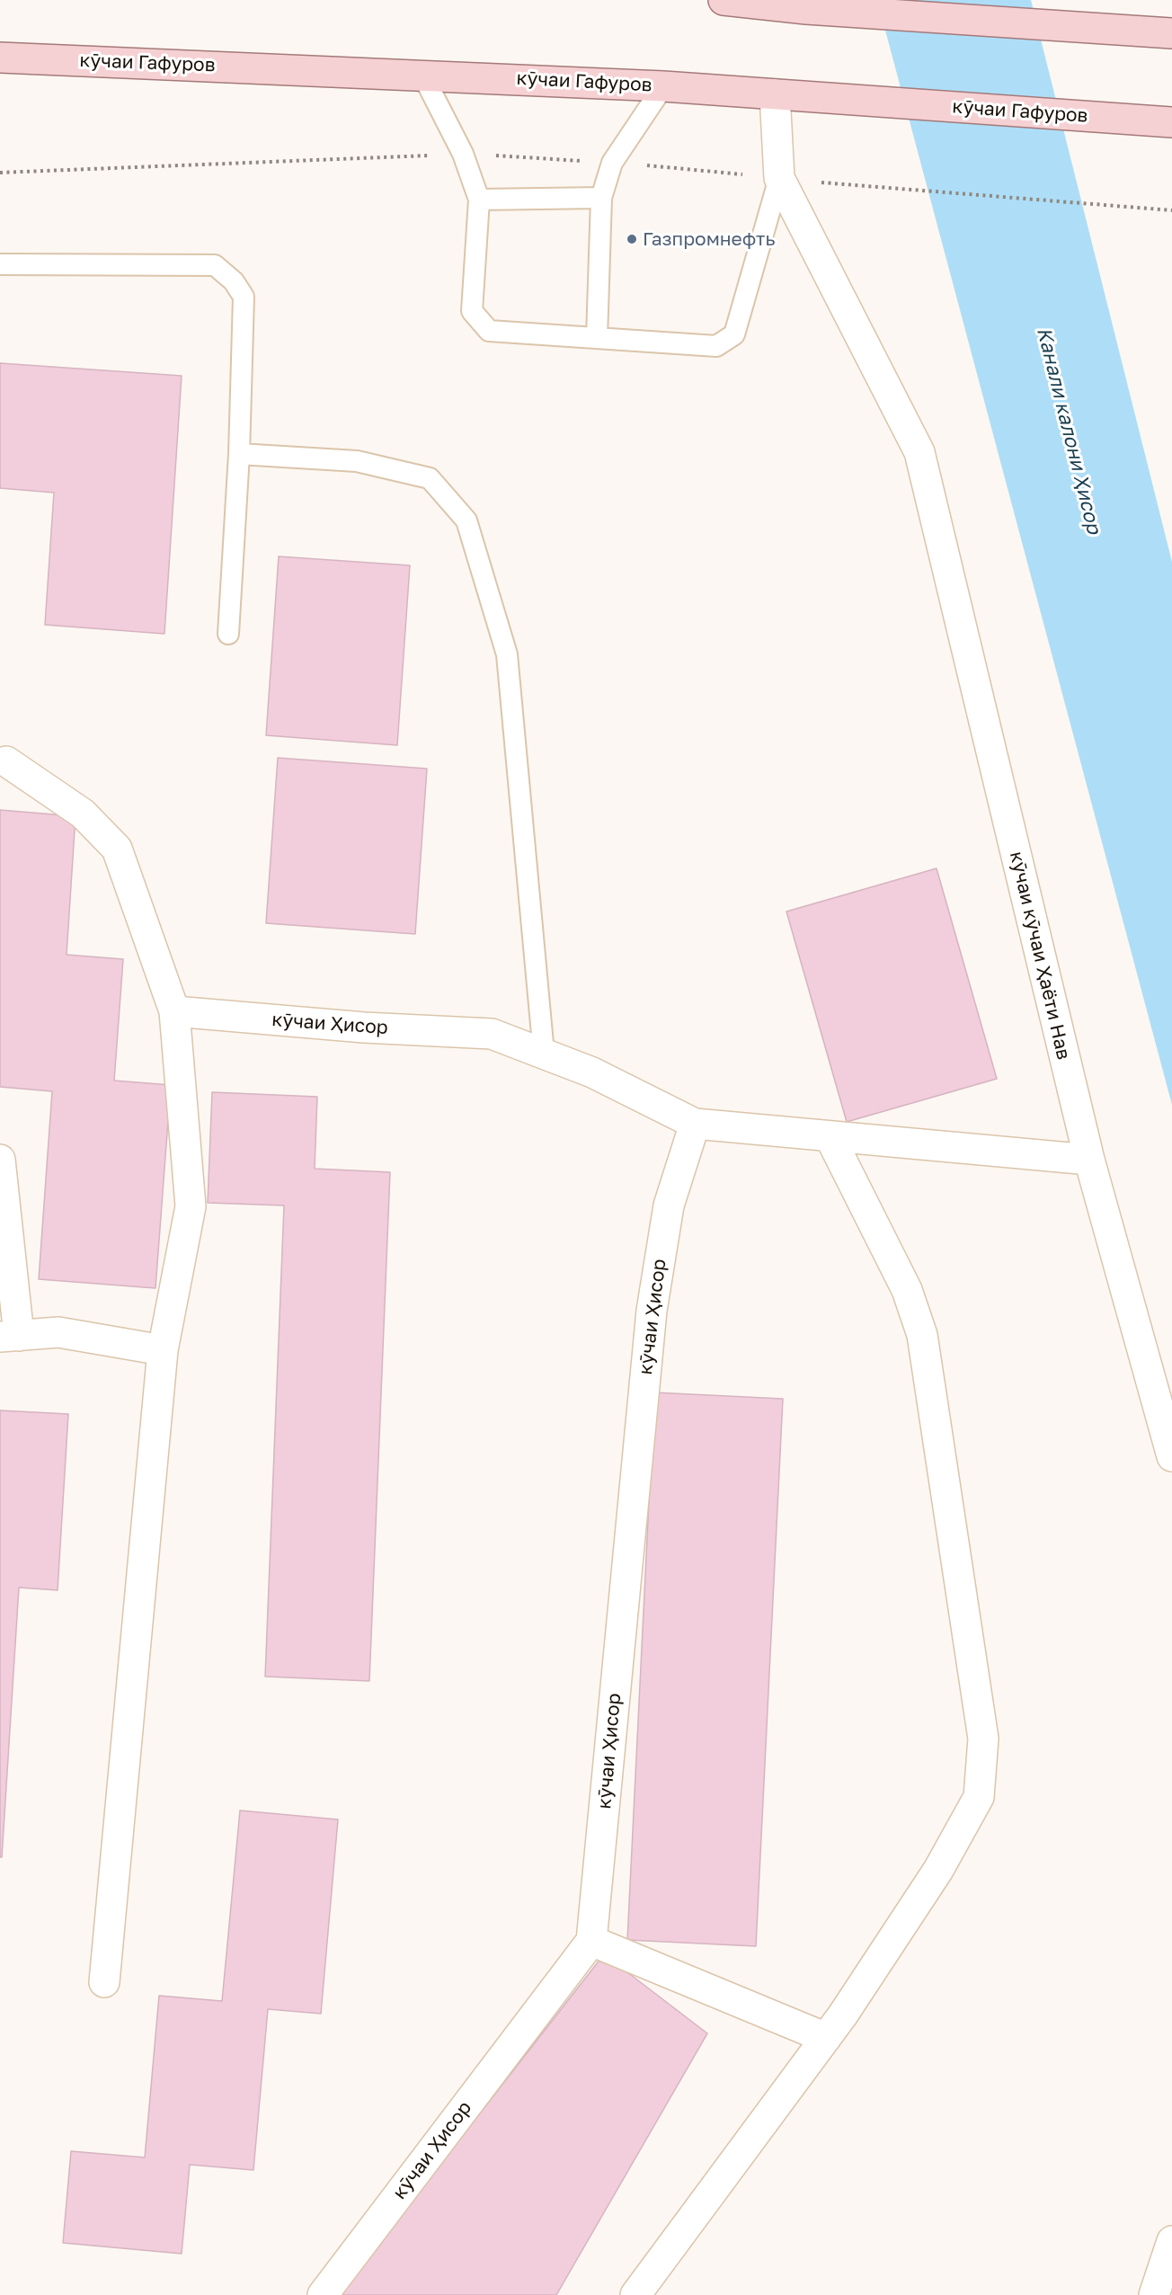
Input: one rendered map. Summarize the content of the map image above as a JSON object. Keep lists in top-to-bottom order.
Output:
{
  "streets": {
    "main road": ["кӯчаи Гафуров"],
    "street": ["кӯчаи кӯчаи Ҳаёти Нав", "кӯчаи Ҳисор"]
  },
  "crossings": [
    ["кӯчаи кӯчаи Ҳаёти Нав", "кӯчаи Ҳисор"]
  ],
  "water": ["Канали калони Ҳисор"],
  "places": ["Газпромнефть"]
}
